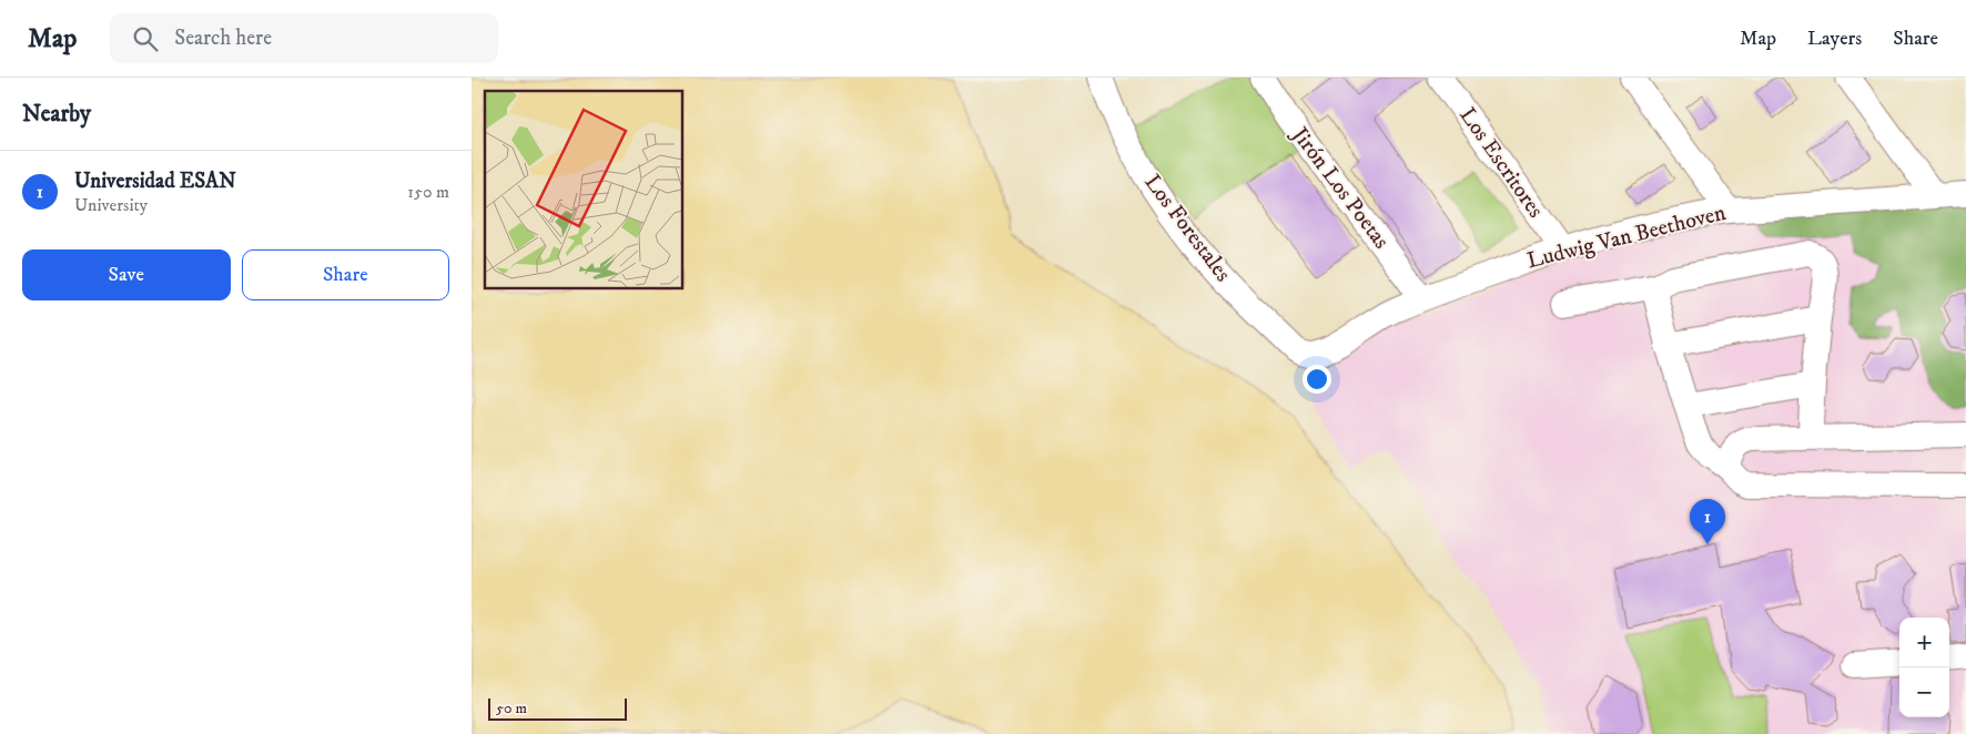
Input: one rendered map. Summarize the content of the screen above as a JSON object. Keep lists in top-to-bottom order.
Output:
{
  "streets": {
    "street": [
      "Los Escritores",
      "Jirón Los Poetas",
      "Los Forestales",
      "Ludwig Van Beethoven"
    ]
  },
  "crossings": [
    ["Los Escritores", "Ludwig Van Beethoven"],
    ["Jirón Los Poetas", "Ludwig Van Beethoven"],
    ["Los Forestales", "Ludwig Van Beethoven"]
  ],
  "scale_bar": "50 m",
  "page": {
    "header": "Map",
    "search": "Search here",
    "nav": ["Map", "Layers", "Share"],
    "heading": "Nearby",
    "list": [
      {
        "mark": "1",
        "name": "Universidad ESAN",
        "note": "University",
        "value": "150 m"
      }
    ],
    "buttons": ["Save", "Share"],
    "pins": "1",
    "map_buttons": ["+", "−"],
    "scale": "50 m"
  }
}
